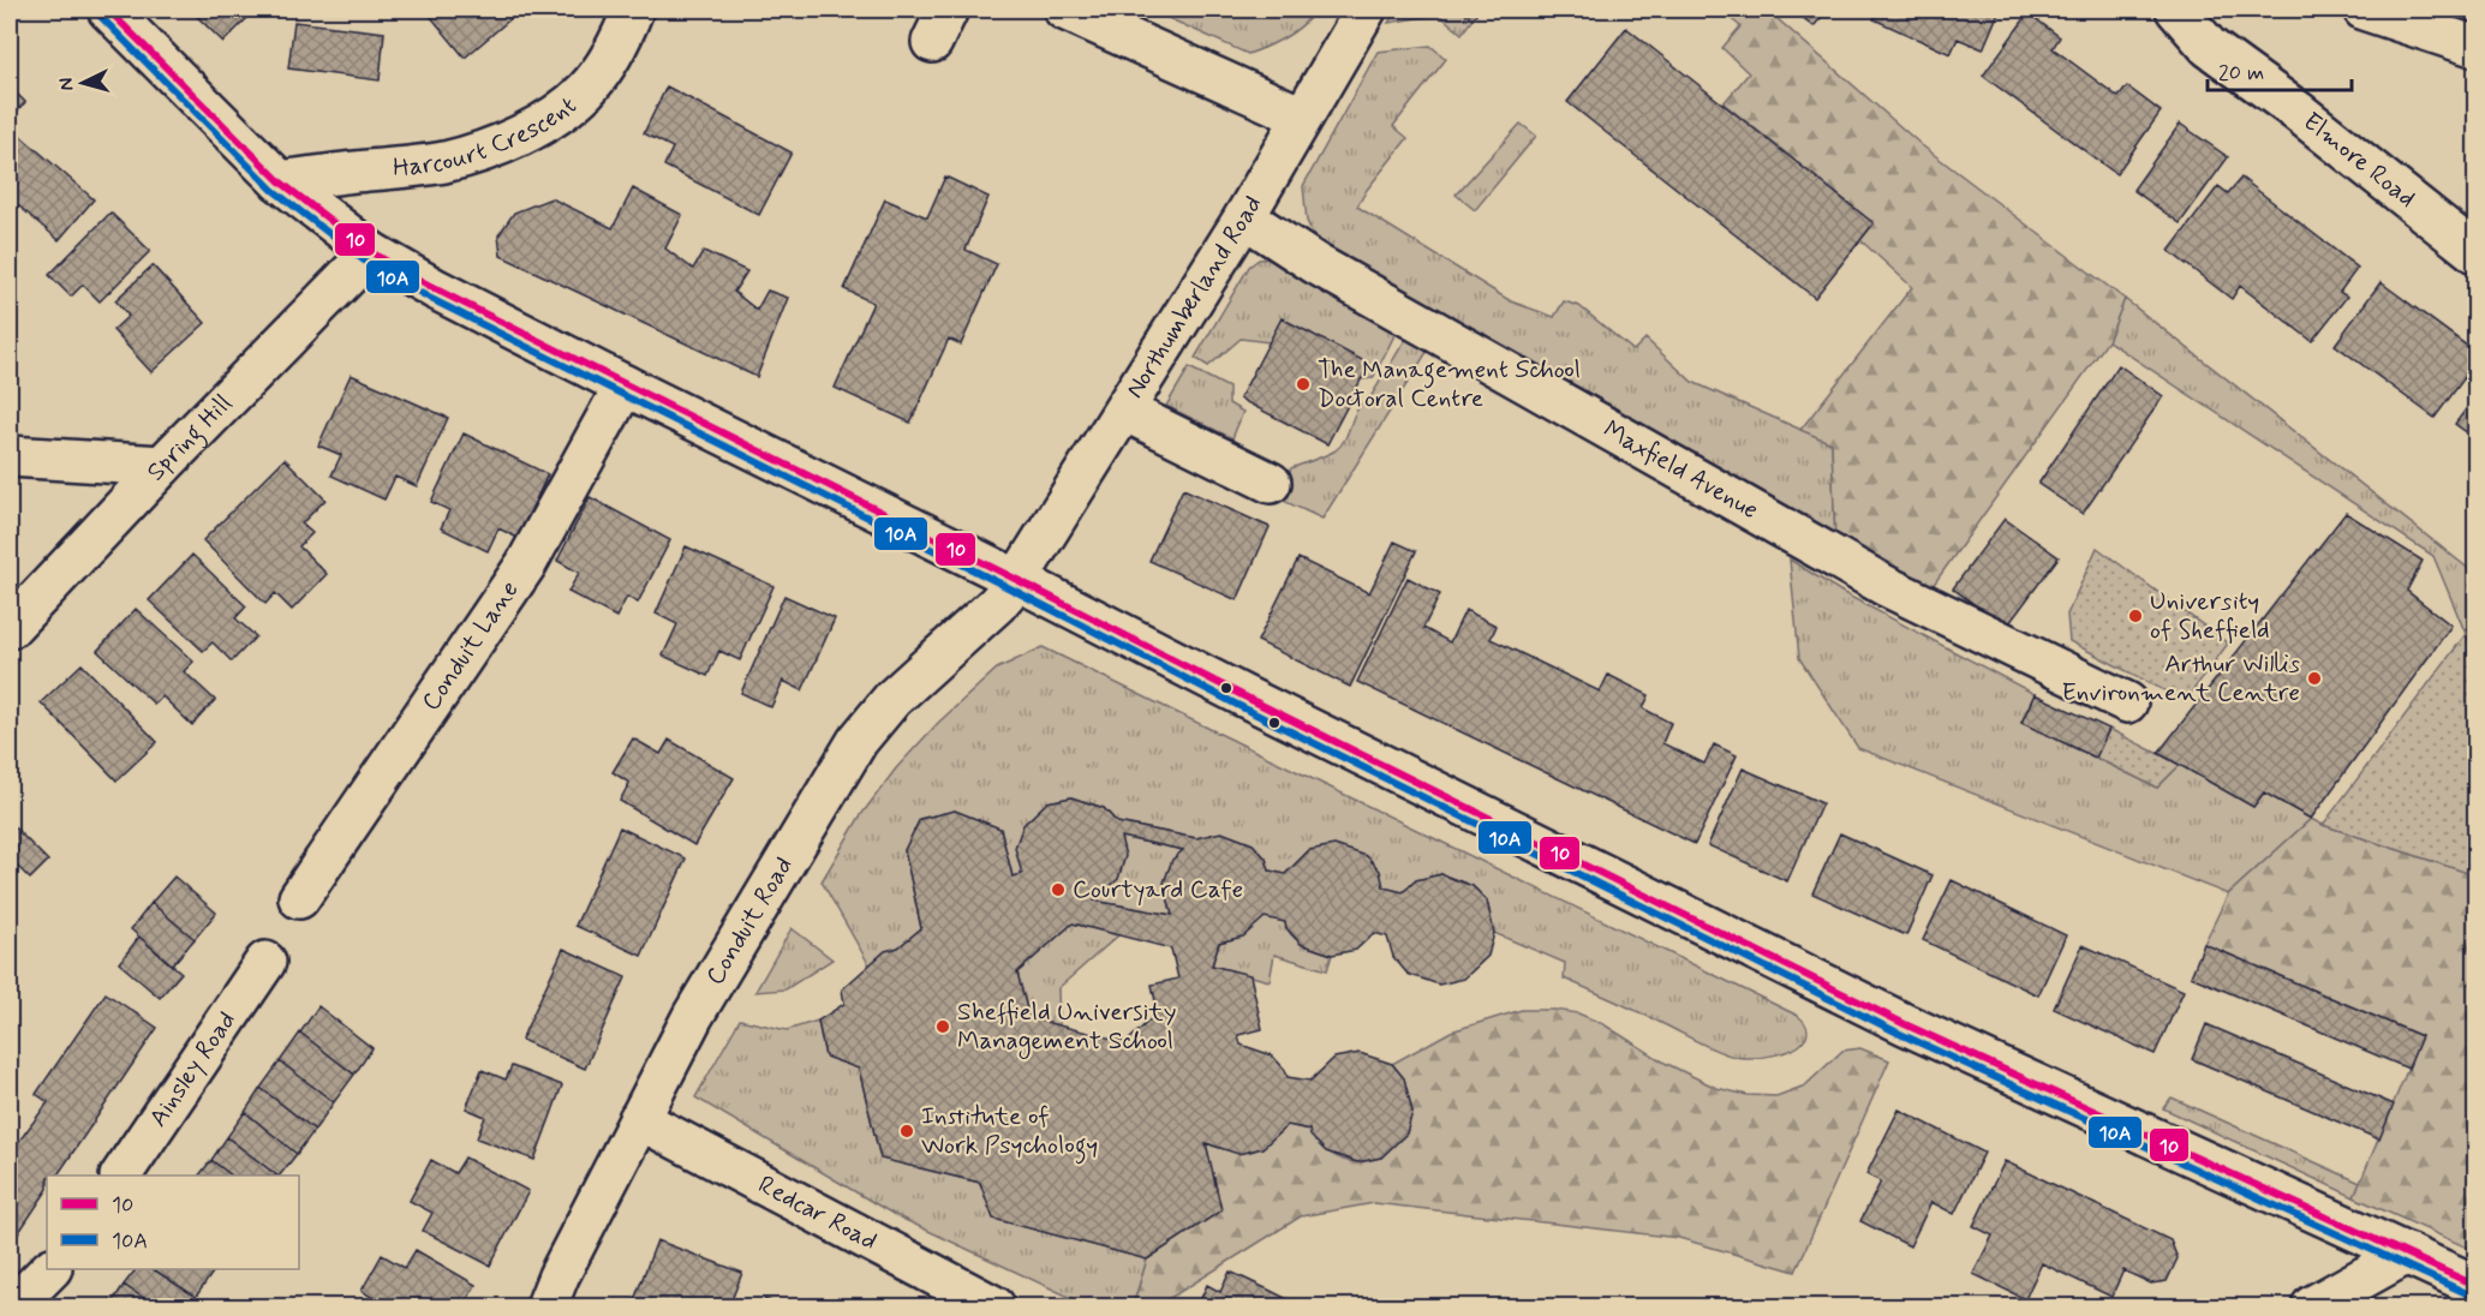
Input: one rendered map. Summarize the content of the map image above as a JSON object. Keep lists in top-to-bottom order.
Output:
{
  "streets": {
    "street": [
      "Harcourt Crescent",
      "Elmore Road",
      "Northumberland Road",
      "Spring Hill",
      "Maxfield Avenue",
      "Conduit Lane",
      "Conduit Road",
      "Ainsley Road",
      "Redcar Road"
    ]
  },
  "crossings": [
    ["Northumberland Road", "Maxfield Avenue"],
    ["Northumberland Road", "Conduit Road"],
    ["Conduit Road", "Redcar Road"]
  ],
  "places": [
    "The Management School Doctoral Centre",
    "University of Sheffield",
    "Arthur Willis Environment Centre",
    "Courtyard Cafe",
    "Sheffield University Management School",
    "Institute of Work Psychology"
  ],
  "lines": ["transit line 10", "transit line 10A"],
  "legend": ["10", "10A"],
  "scale_bar": "20 m",
  "north": "left"
}
